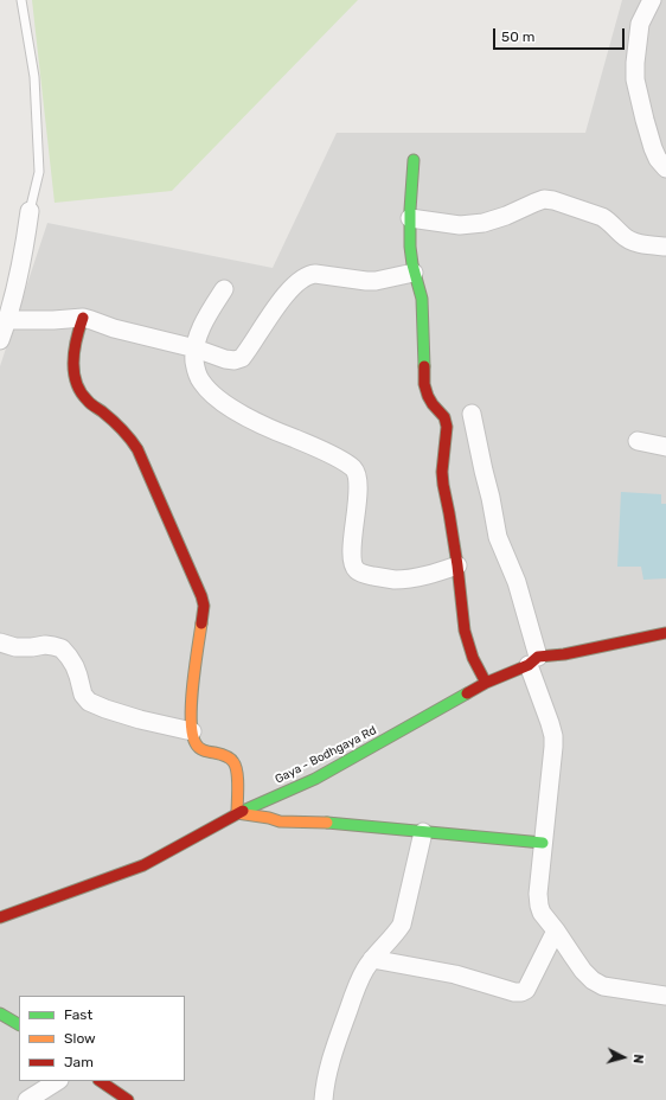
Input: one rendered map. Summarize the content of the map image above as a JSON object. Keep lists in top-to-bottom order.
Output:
{
  "streets": {
    "street": ["Gaya - Bodhgaya Rd"]
  },
  "legend": ["Fast", "Slow", "Jam"],
  "scale_bar": "50 m",
  "north": "right"
}
